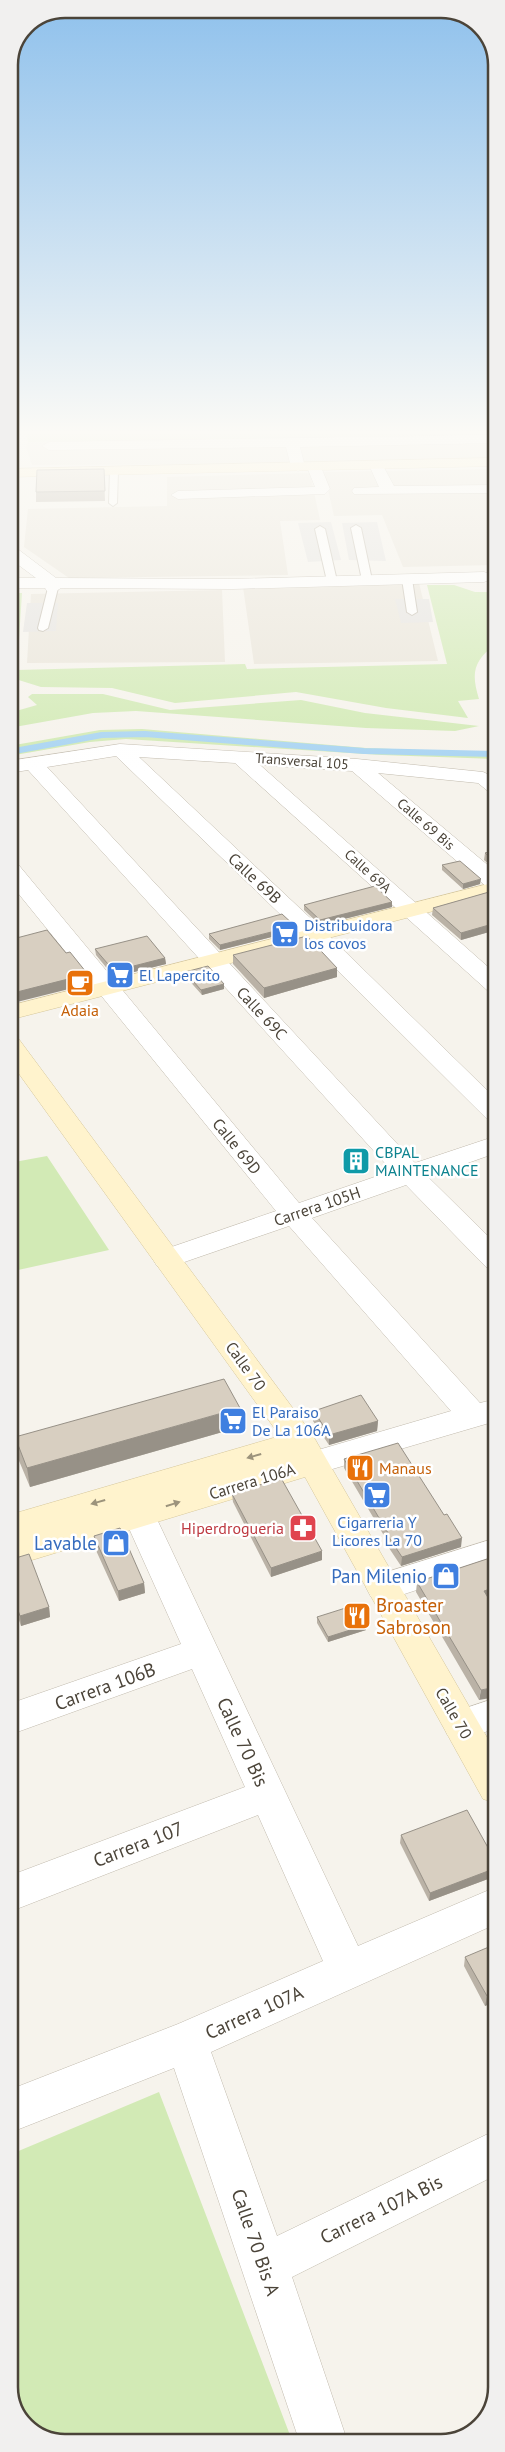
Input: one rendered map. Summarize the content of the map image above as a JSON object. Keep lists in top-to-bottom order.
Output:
{
  "streets": {
    "street": [
      "Transversal 105",
      "Calle 69 Bis",
      "Calle 69A",
      "Calle 69B",
      "Calle 69C",
      "Calle 69D",
      "Carrera 105H",
      "Calle 70",
      "Carrera 106A",
      "Carrera 106B",
      "Calle 70 Bis",
      "Carrera 107",
      "Carrera 107A",
      "Carrera 107A Bis",
      "Calle 70 Bis A"
    ]
  },
  "crossings": [
    ["Transversal 105", "Calle 69 Bis"],
    ["Transversal 105", "Calle 69A"],
    ["Transversal 105", "Calle 69B"],
    ["Transversal 105", "Calle 69C"],
    ["Calle 69C", "Carrera 105H"],
    ["Calle 69D", "Carrera 105H"],
    ["Calle 69D", "Carrera 106A"],
    ["Carrera 105H", "Calle 70"],
    ["Calle 70", "Carrera 106A"],
    ["Carrera 106A", "Calle 70 Bis"],
    ["Carrera 106B", "Calle 70 Bis"],
    ["Calle 70 Bis", "Carrera 107"],
    ["Calle 70 Bis", "Carrera 107A"],
    ["Carrera 107A", "Calle 70 Bis A"],
    ["Carrera 107A Bis", "Calle 70 Bis A"]
  ],
  "places": {
    "supermarket": [
      "Distribuidora los covos",
      "El Lapercito",
      "El Paraiso De La 106A",
      "Cigarreria Y Licores La 70"
    ],
    "cafe": ["Adaia"],
    "building": ["CBPAL MAINTENANCE"],
    "restaurant": ["Manaus", "Broaster Sabroson"],
    "pharmacy": ["Hiperdrogueria"],
    "shop": ["Lavable", "Pan Milenio"]
  }
}
